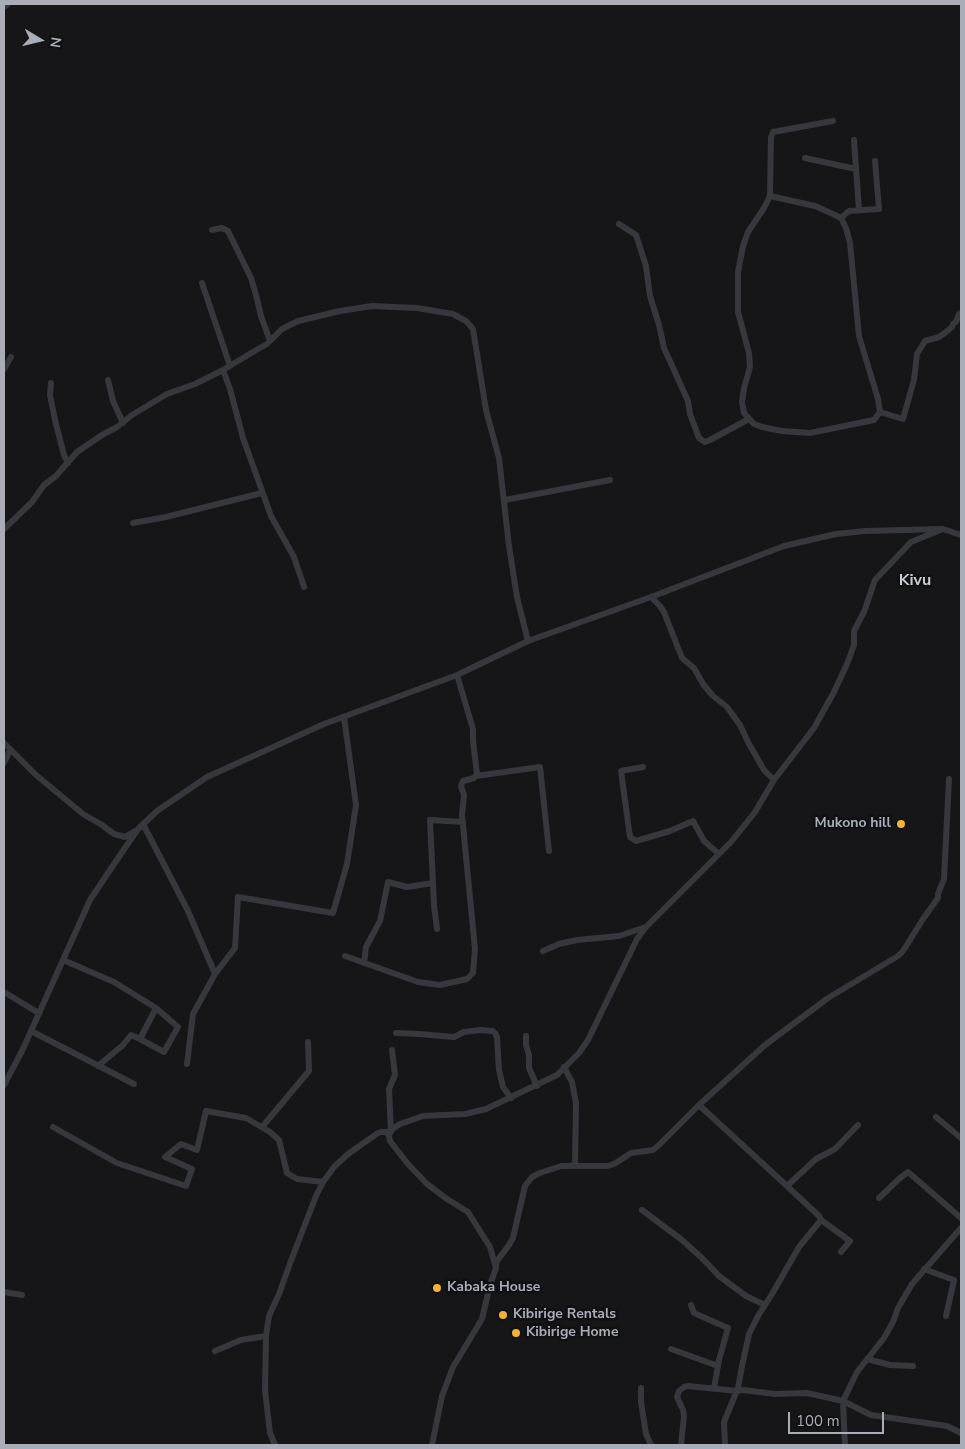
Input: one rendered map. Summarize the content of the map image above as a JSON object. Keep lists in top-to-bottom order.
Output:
{
  "districts": ["Kivu"],
  "places": [
    "Mukono hill",
    "Kabaka House",
    "Kibirige Rentals",
    "Kibirige Home"
  ],
  "scale_bar": "100 m",
  "north": "right"
}
